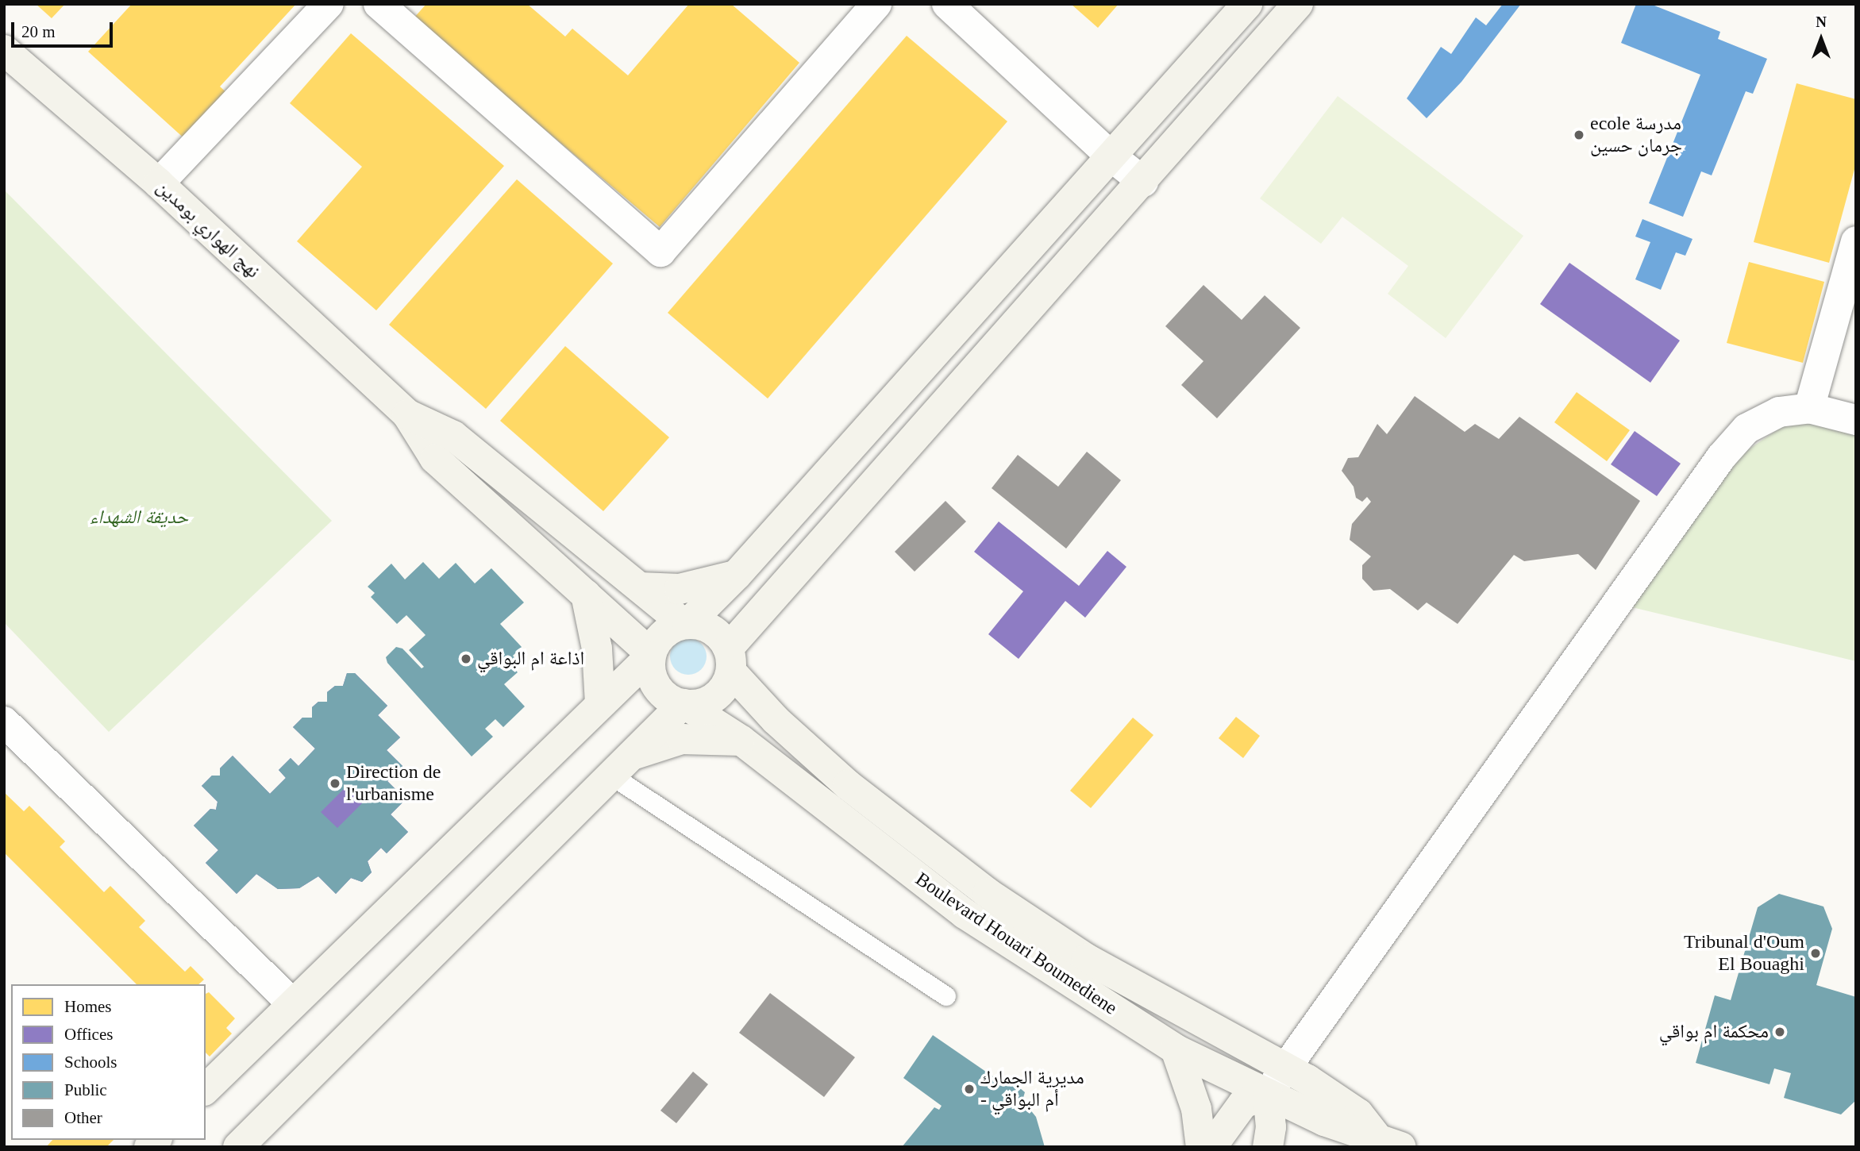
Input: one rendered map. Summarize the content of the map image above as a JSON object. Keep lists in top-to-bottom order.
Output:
{
  "streets": {
    "main road": ["نهج الهواري بومدين", "Boulevard Houari Boumediene"]
  },
  "parks": ["حديقة الشهداء"],
  "places": [
    "ecole مدرسة جرمان حسين",
    "اذاعة ام البواقي",
    "Direction de l'urbanisme",
    "Tribunal d'Oum El Bouaghi",
    "محكمة ام بواقي",
    "مديرية الجمارك - أم البواقي"
  ],
  "legend": [
    "Homes",
    "Offices",
    "Schools",
    "Public",
    "Other"
  ],
  "scale_bar": "20 m",
  "north": "top"
}
